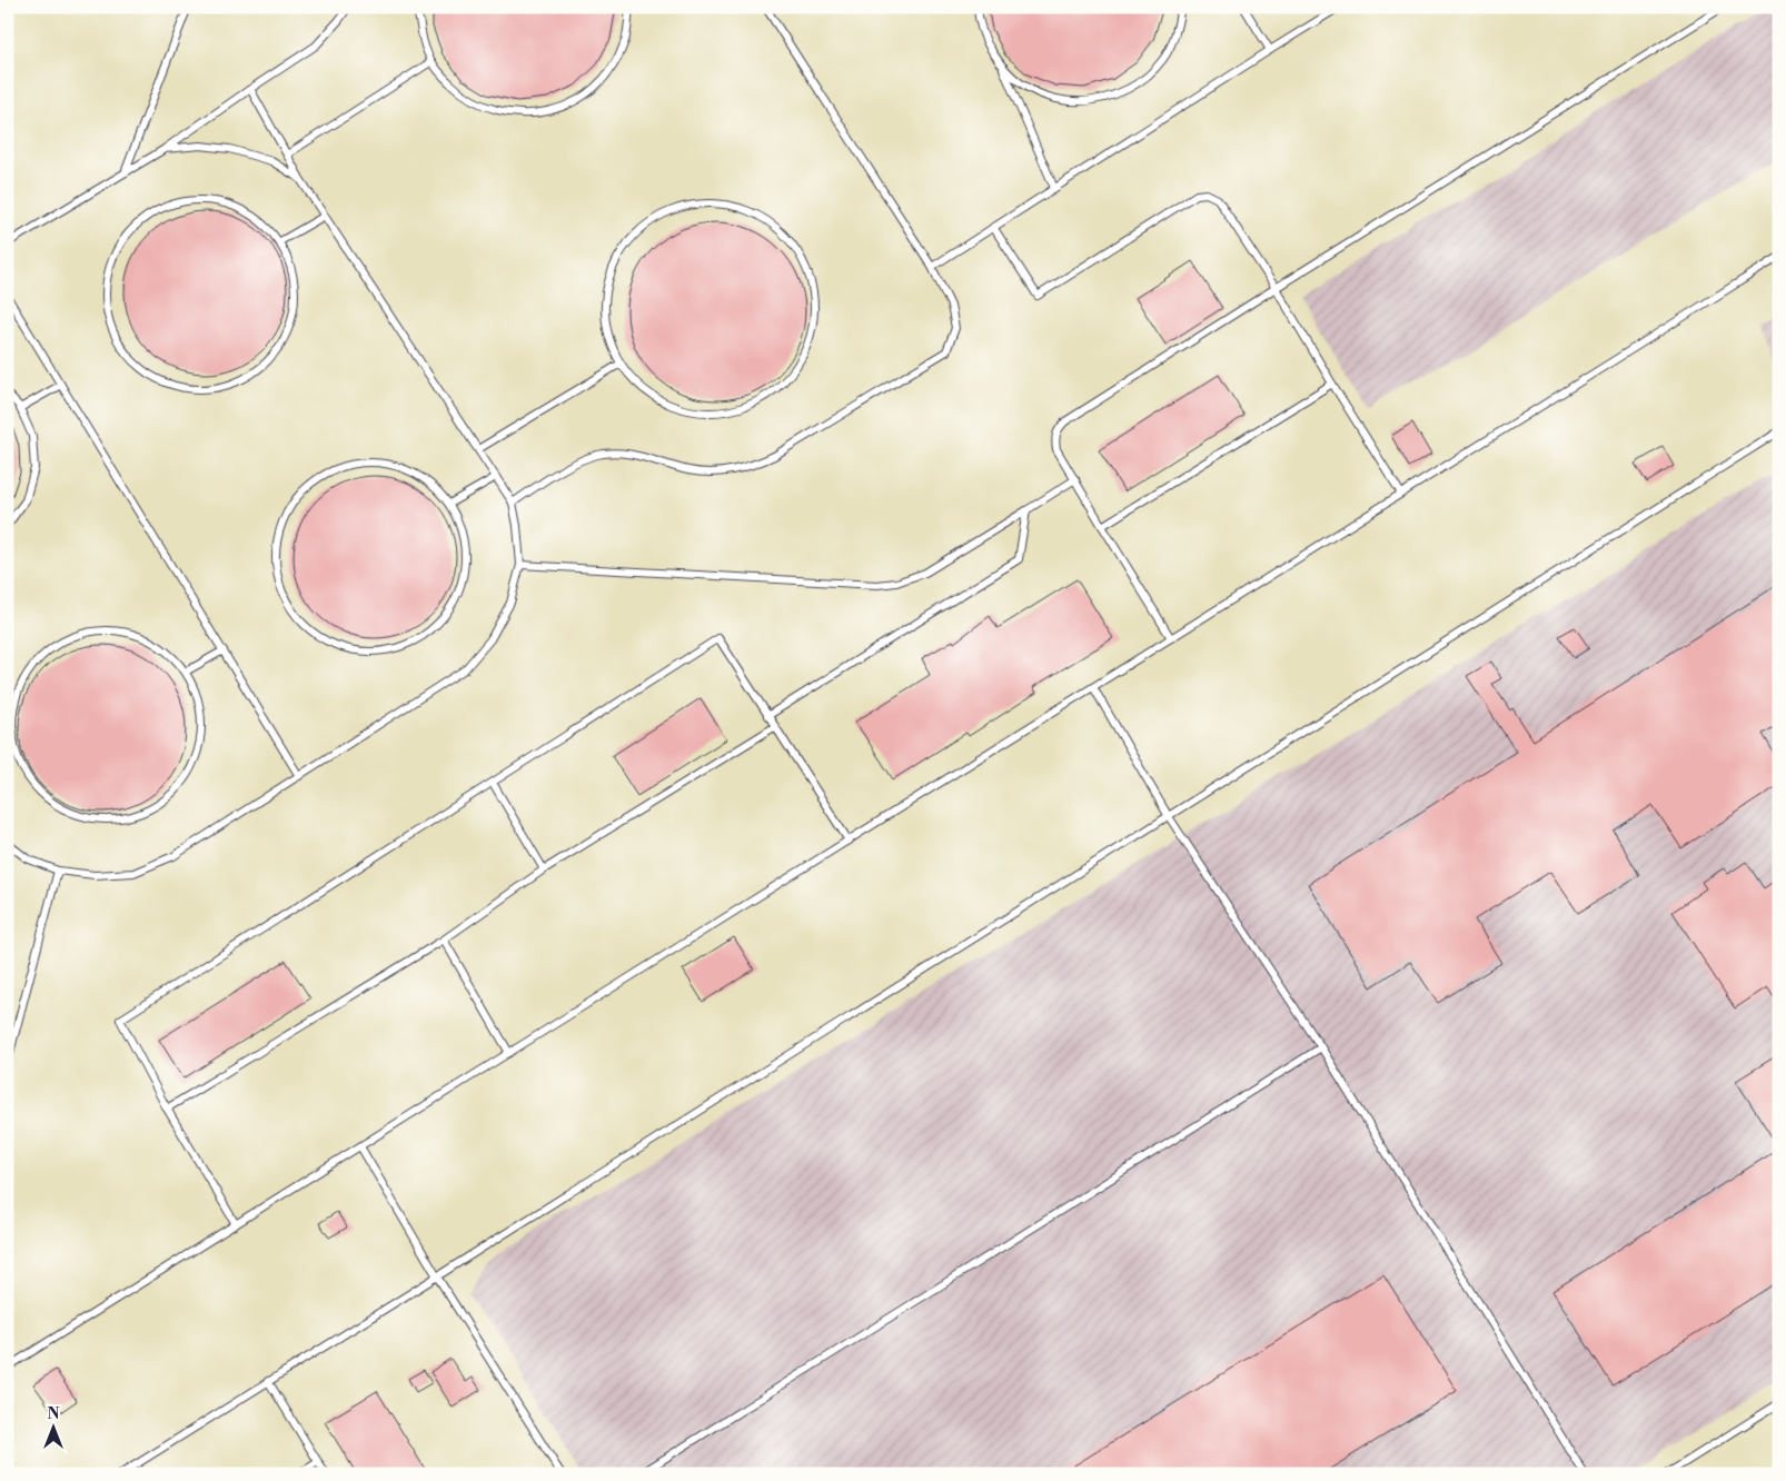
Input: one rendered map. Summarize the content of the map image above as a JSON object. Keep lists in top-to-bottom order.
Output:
{
  "north": "top"
}
